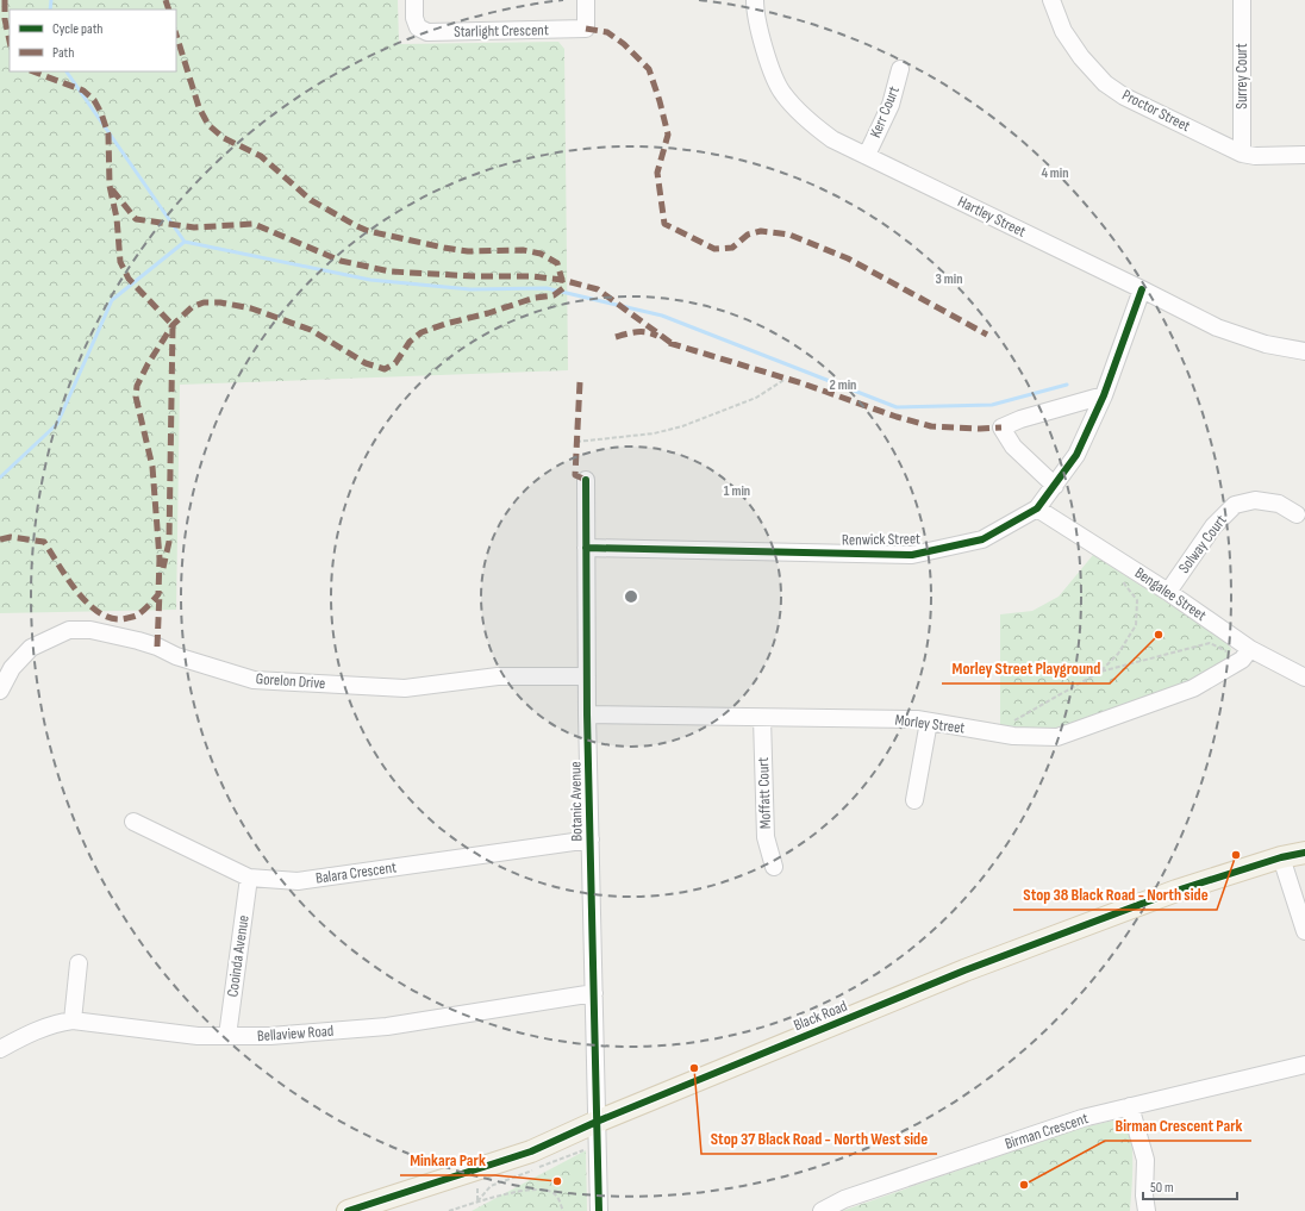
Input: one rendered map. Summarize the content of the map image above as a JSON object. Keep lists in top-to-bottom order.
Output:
{
  "streets": {
    "main road": ["Black Road"],
    "street": [
      "Starlight Crescent",
      "Surrey Court",
      "Proctor Street",
      "Kerr Court",
      "Hartley Street",
      "Renwick Street",
      "Solway Court",
      "Bengalee Street",
      "Gorelon Drive",
      "Morley Street",
      "Moffatt Court",
      "Botanic Avenue",
      "Balara Crescent",
      "Cooinda Avenue",
      "Bellaview Road",
      "Birman Crescent"
    ]
  },
  "crossings": [
    ["Surrey Court", "Proctor Street"],
    ["Kerr Court", "Hartley Street"],
    ["Hartley Street", "Renwick Street"],
    ["Renwick Street", "Bengalee Street"],
    ["Renwick Street", "Botanic Avenue"],
    ["Solway Court", "Bengalee Street"],
    ["Bengalee Street", "Morley Street"],
    ["Gorelon Drive", "Botanic Avenue"],
    ["Morley Street", "Moffatt Court"],
    ["Morley Street", "Botanic Avenue"],
    ["Botanic Avenue", "Balara Crescent"],
    ["Botanic Avenue", "Black Road"],
    ["Botanic Avenue", "Bellaview Road"],
    ["Balara Crescent", "Cooinda Avenue"],
    ["Cooinda Avenue", "Bellaview Road"]
  ],
  "places": [
    "Morley Street Playground",
    "Stop 38 Black Road - North side",
    "Stop 37 Black Road - North West side",
    "Minkara Park",
    "Birman Crescent Park"
  ],
  "legend": ["Cycle path", "Path"],
  "scale_bar": "50 m",
  "rings": [
    "4 min",
    "3 min",
    "2 min",
    "1 min"
  ]
}
